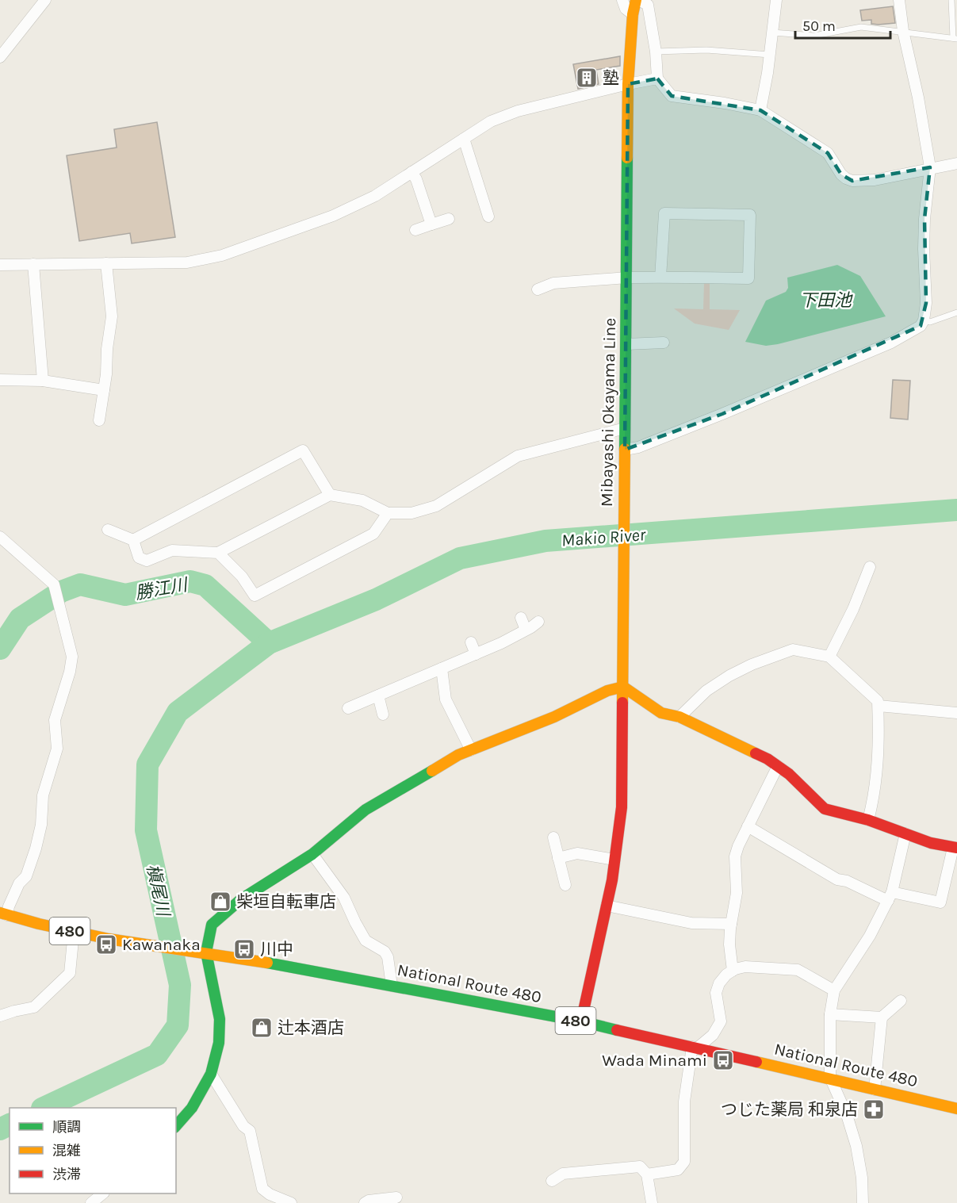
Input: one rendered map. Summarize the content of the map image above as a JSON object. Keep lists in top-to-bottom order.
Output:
{
  "streets": {
    "main road": ["Mibayashi Okayama Line", "480", "National Route 480"]
  },
  "crossings": [
    ["Mibayashi Okayama Line", "National Route 480"]
  ],
  "water": [
    "下田池",
    "Makio River",
    "勝江川",
    "槇尾川"
  ],
  "places": {
    "building": ["塾"],
    "shop": ["柴垣自転車店", "辻本酒店"],
    "bus stop": ["Kawanaka", "川中", "Wada Minami"],
    "pharmacy": ["つじた薬局 和泉店"]
  },
  "legend": ["順調", "混雑", "渋滞"],
  "scale_bar": "50 m"
}
